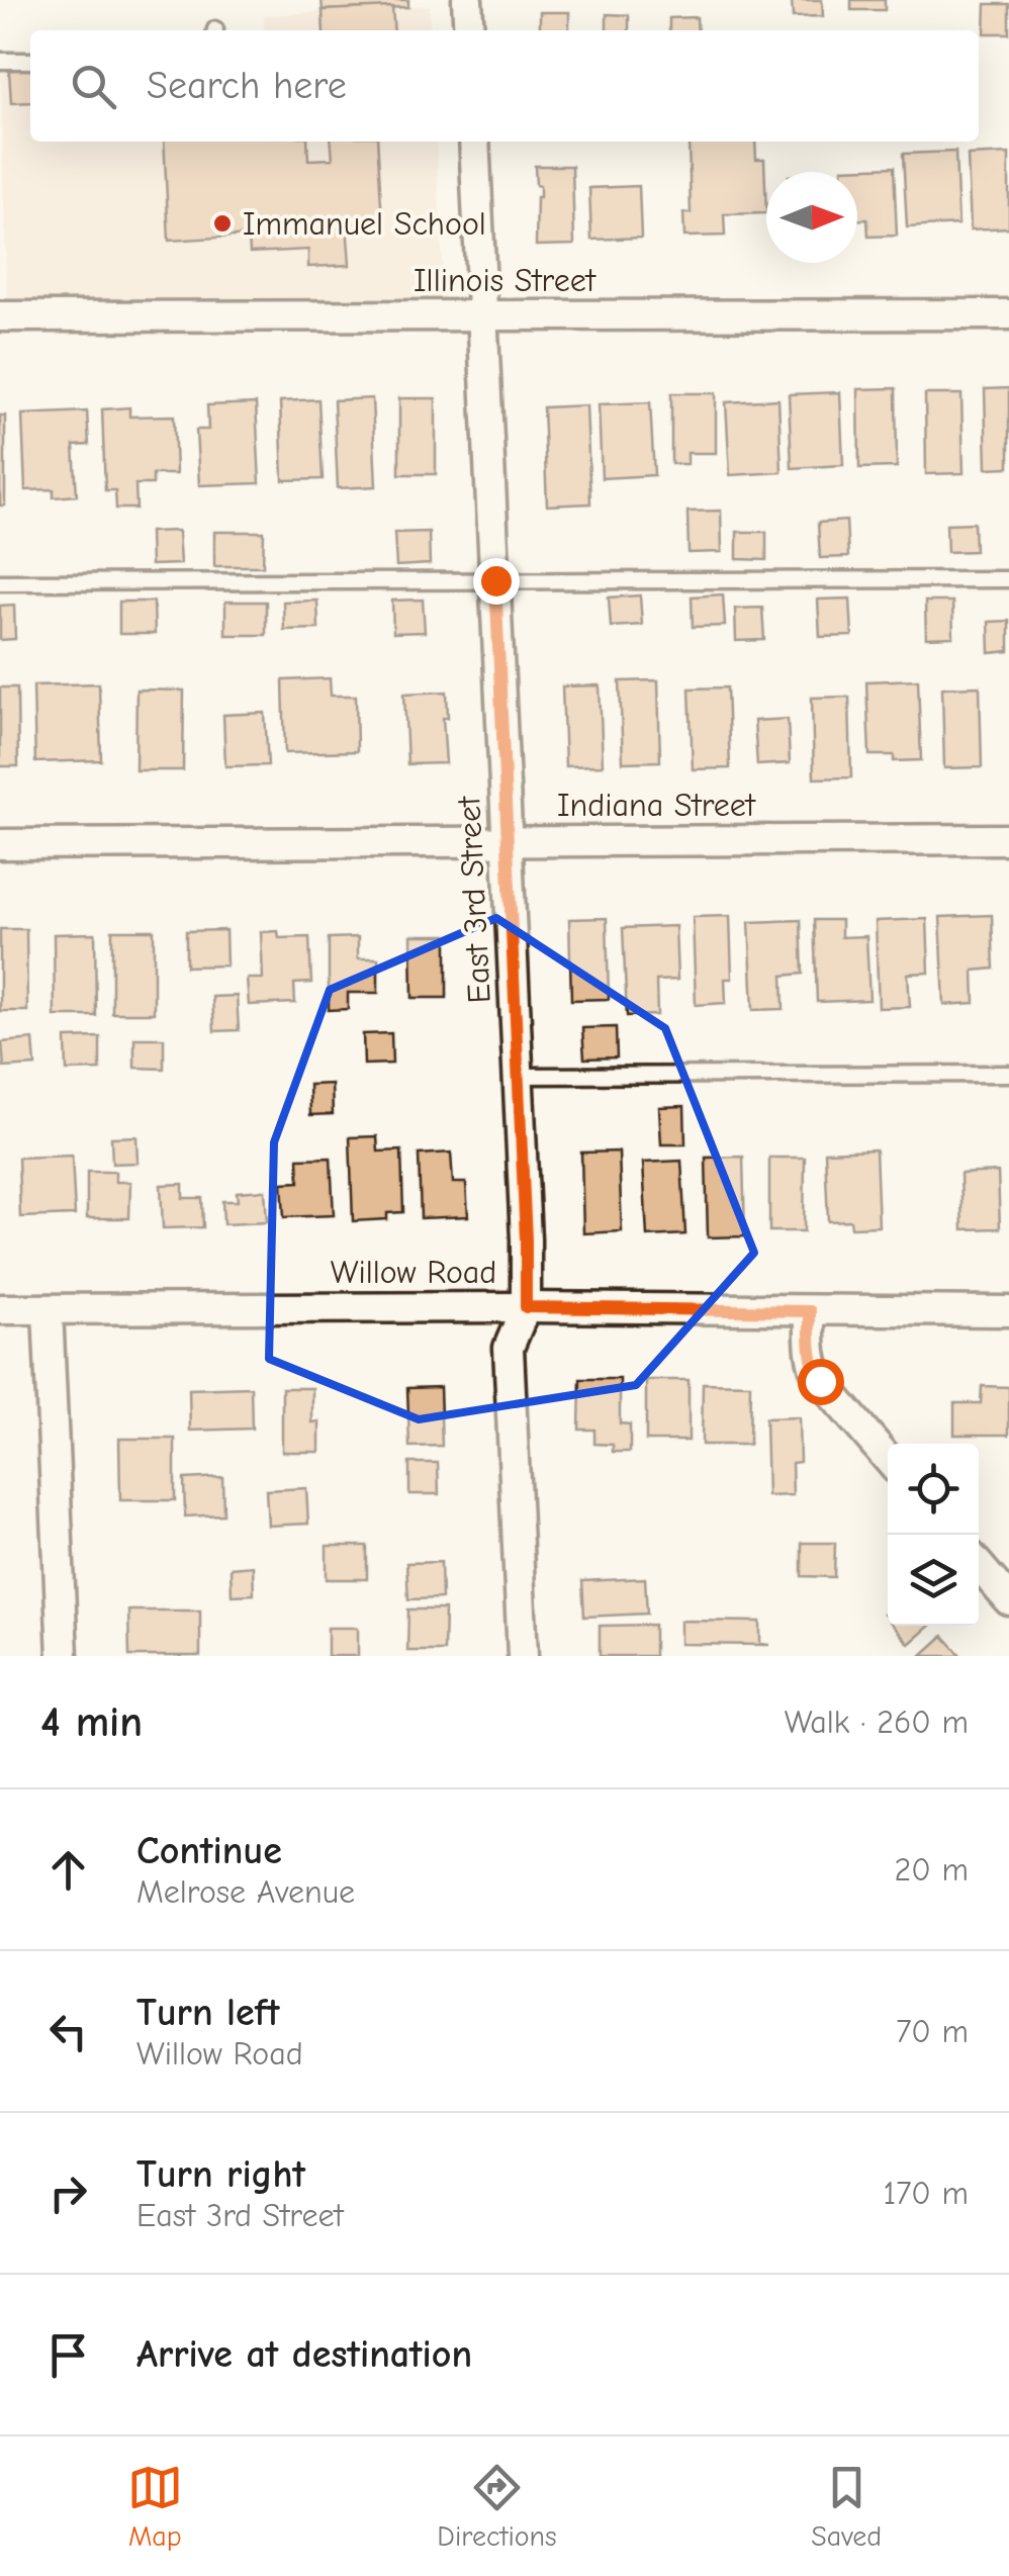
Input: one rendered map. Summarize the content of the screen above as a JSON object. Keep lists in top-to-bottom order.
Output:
{
  "streets": {
    "street": [
      "Illinois Street",
      "Indiana Street",
      "East 3rd Street",
      "Willow Road"
    ]
  },
  "crossings": [
    ["Illinois Street", "East 3rd Street"],
    ["Indiana Street", "East 3rd Street"],
    ["East 3rd Street", "Willow Road"]
  ],
  "places": ["Immanuel School"],
  "north": "right",
  "page": {
    "search": "Search here",
    "heading": ["4 min", "Walk · 260 m"],
    "list": [
      ["Continue", "Melrose Avenue", "20 m"],
      ["Turn left", "Willow Road", "70 m"],
      ["Turn right", "East 3rd Street", "170 m"],
      "Arrive at destination"
    ],
    "nav": ["Map", "Directions", "Saved"]
  }
}
